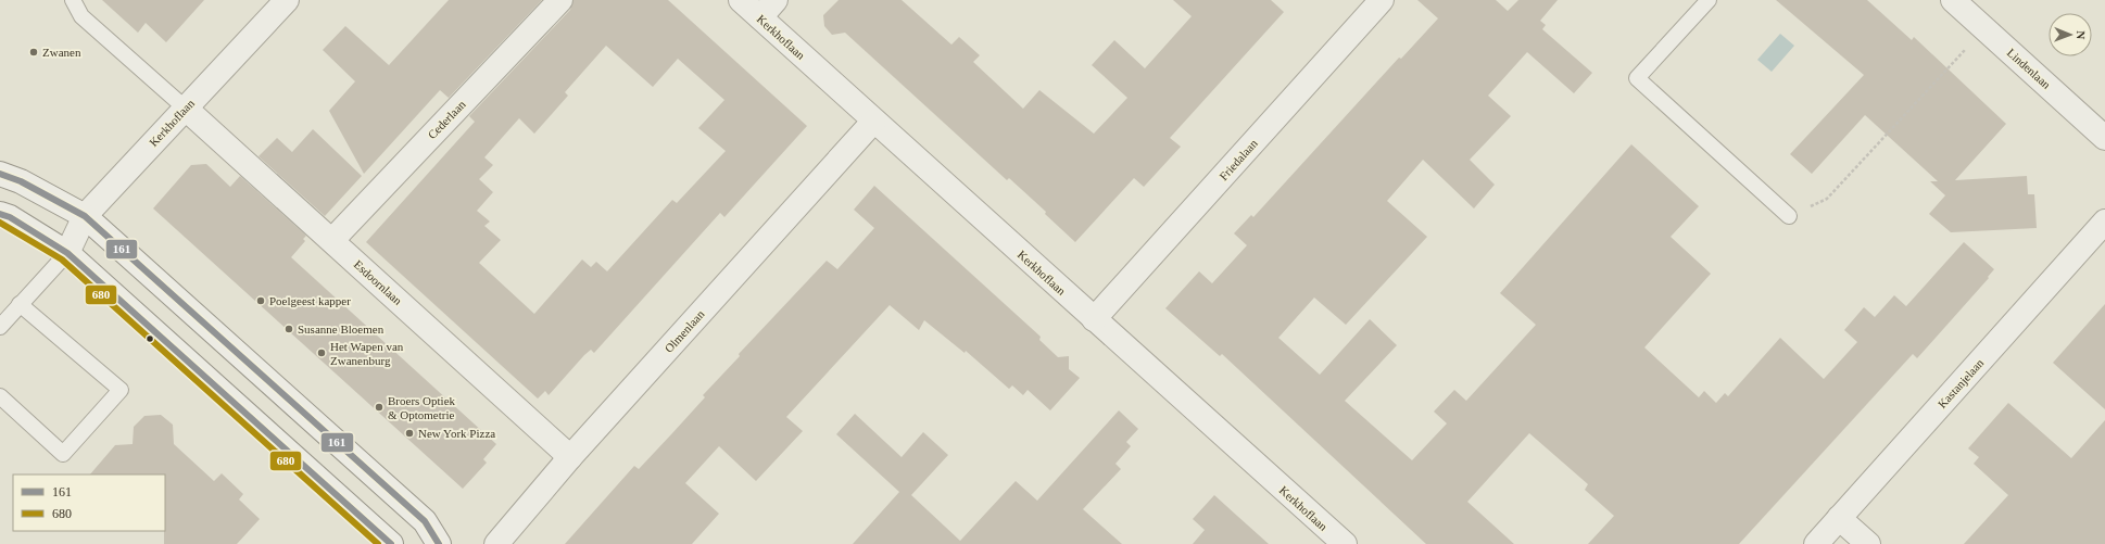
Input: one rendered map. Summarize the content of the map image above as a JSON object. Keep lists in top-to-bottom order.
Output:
{
  "streets": {
    "street": [
      "Kerkhoflaan",
      "Lindenlaan",
      "Cederlaan",
      "Friedalaan",
      "Esdoornlaan",
      "Olmenlaan",
      "Kastanjelaan"
    ]
  },
  "crossings": [
    ["Kerkhoflaan", "Friedalaan"],
    ["Kerkhoflaan", "Esdoornlaan"],
    ["Kerkhoflaan", "Olmenlaan"],
    ["Cederlaan", "Esdoornlaan"],
    ["Esdoornlaan", "Olmenlaan"]
  ],
  "places": [
    "Zwanen",
    "Poelgeest kapper",
    "Susanne Bloemen",
    "Het Wapen van Zwanenburg",
    "Broers Optiek & Optometrie",
    "New York Pizza"
  ],
  "lines": ["transit line 161", "transit line 680"],
  "legend": ["161", "680"],
  "north": "right"
}
